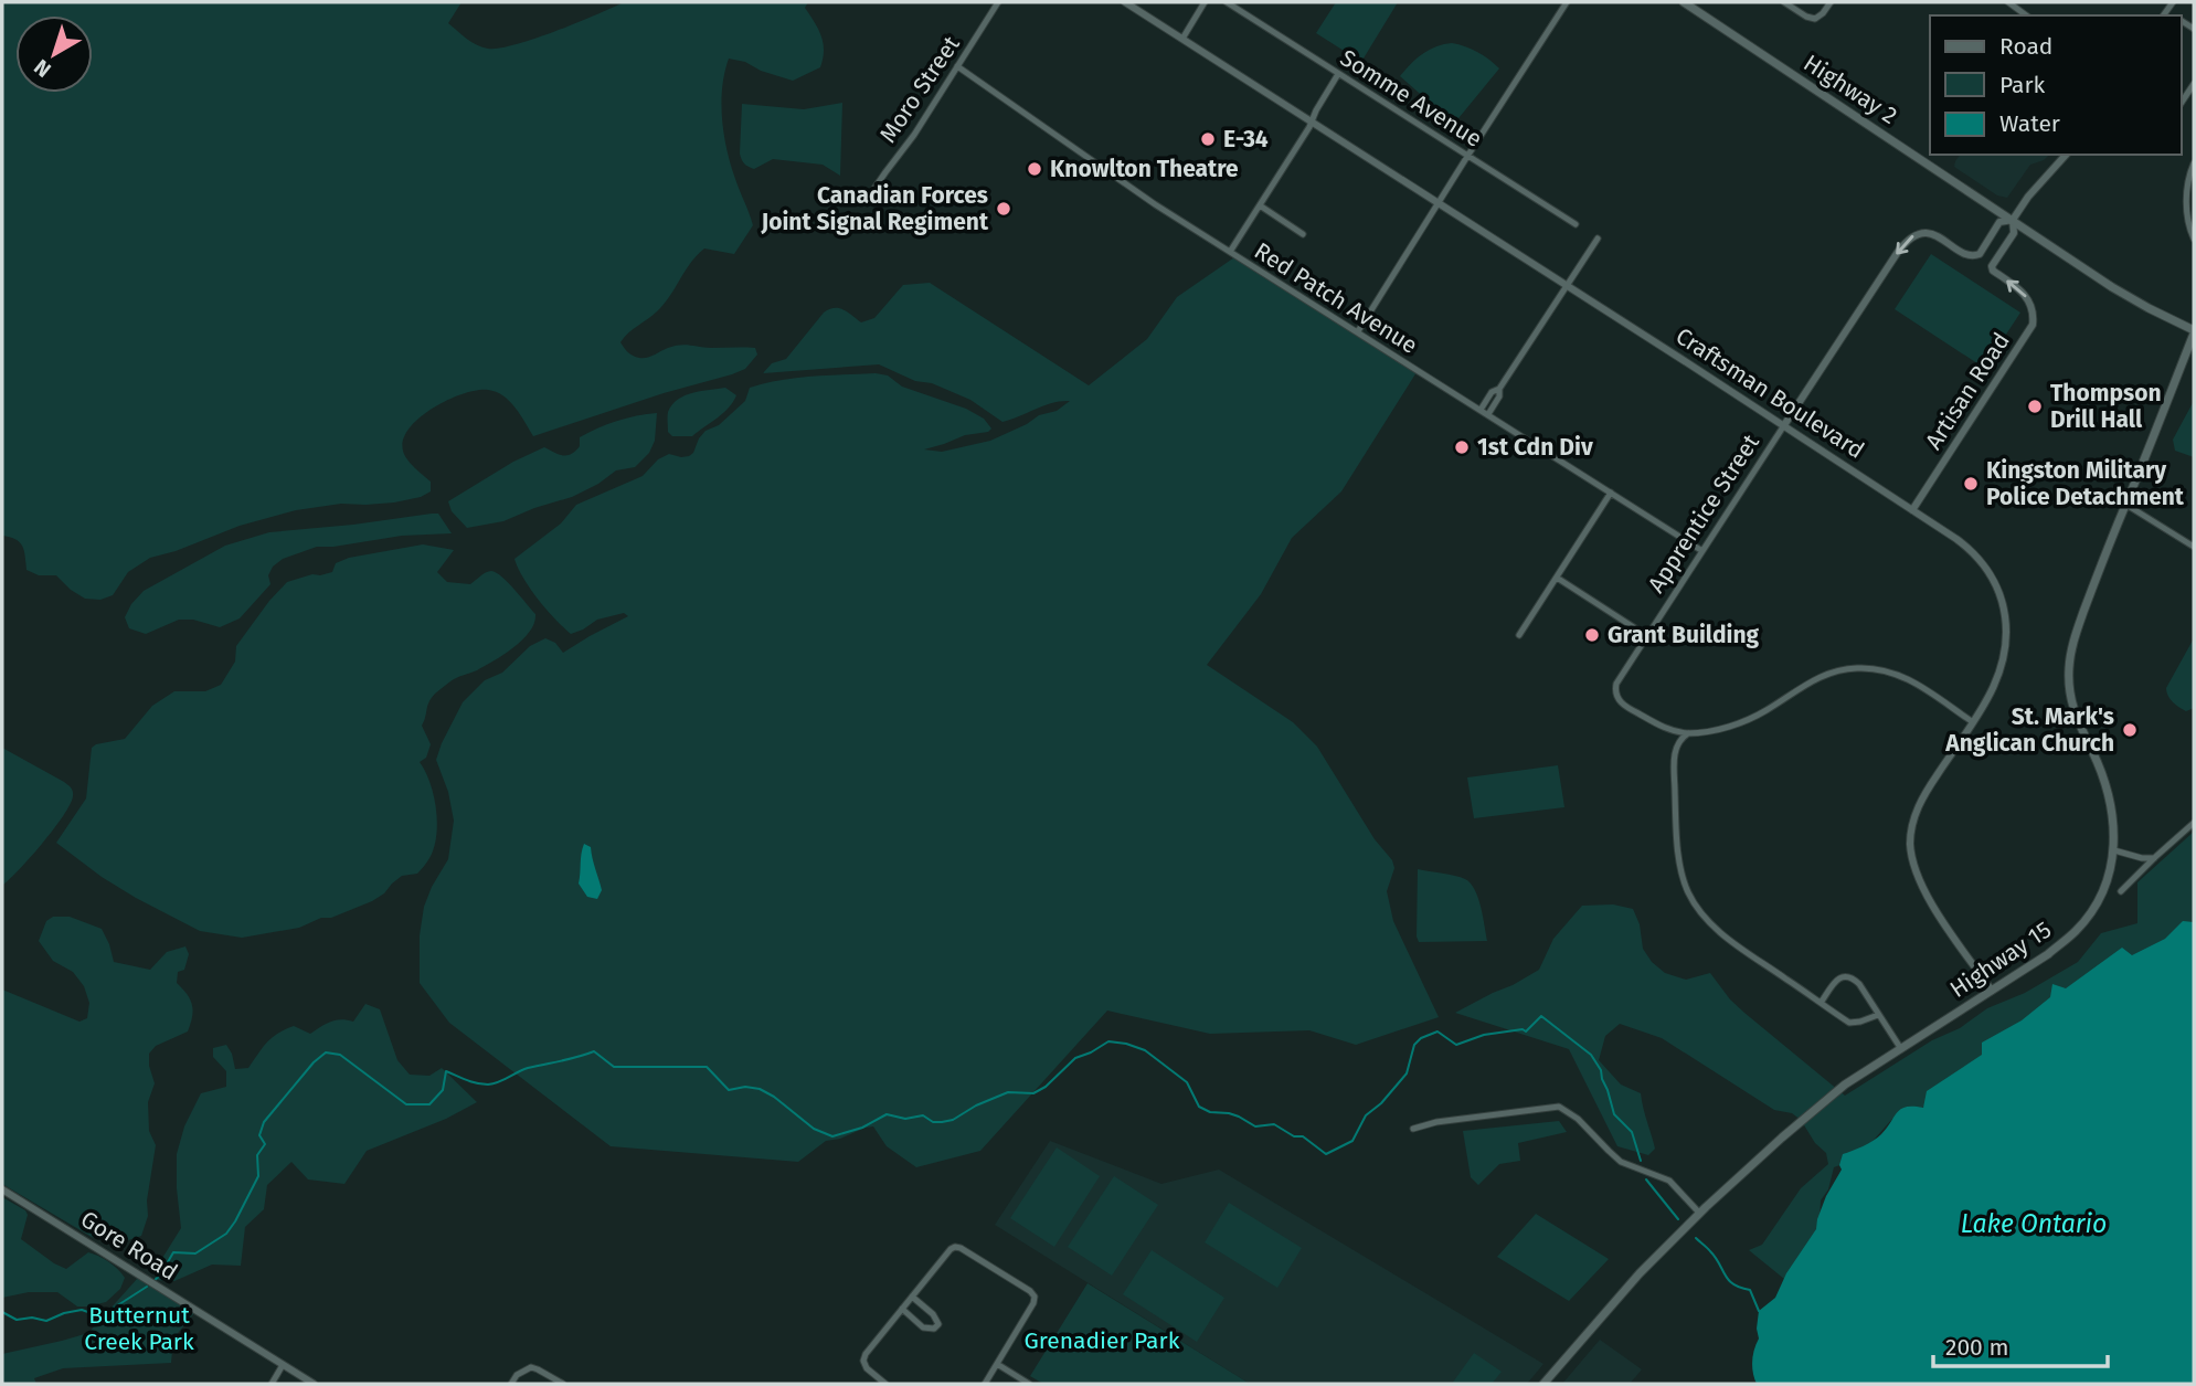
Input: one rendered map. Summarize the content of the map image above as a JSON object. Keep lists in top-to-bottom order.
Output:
{
  "streets": {
    "main road": ["Highway 2", "Highway 15"],
    "street": [
      "Moro Street",
      "Somme Avenue",
      "Red Patch Avenue",
      "Artisan Road",
      "Craftsman Boulevard",
      "Apprentice Street",
      "Gore Road"
    ]
  },
  "crossings": [
    ["Moro Street", "Red Patch Avenue"],
    ["Highway 2", "Artisan Road"],
    ["Highway 2", "Apprentice Street"],
    ["Highway 2", "Highway 15"],
    ["Red Patch Avenue", "Apprentice Street"],
    ["Artisan Road", "Craftsman Boulevard"],
    ["Artisan Road", "Apprentice Street"],
    ["Craftsman Boulevard", "Apprentice Street"],
    ["Craftsman Boulevard", "Highway 15"]
  ],
  "one_way": ["Artisan Road", "Apprentice Street"],
  "water": ["Lake Ontario"],
  "parks": ["Butternut Creek Park", "Grenadier Park"],
  "places": [
    "E-34",
    "Knowlton Theatre",
    "Canadian Forces Joint Signal Regiment",
    "Thompson Drill Hall",
    "1st Cdn Div",
    "Kingston Military Police Detachment",
    "Grant Building",
    "St. Mark's Anglican Church"
  ],
  "legend": ["Road", "Park", "Water"],
  "scale_bar": "200 m",
  "north": "bottom left"
}
